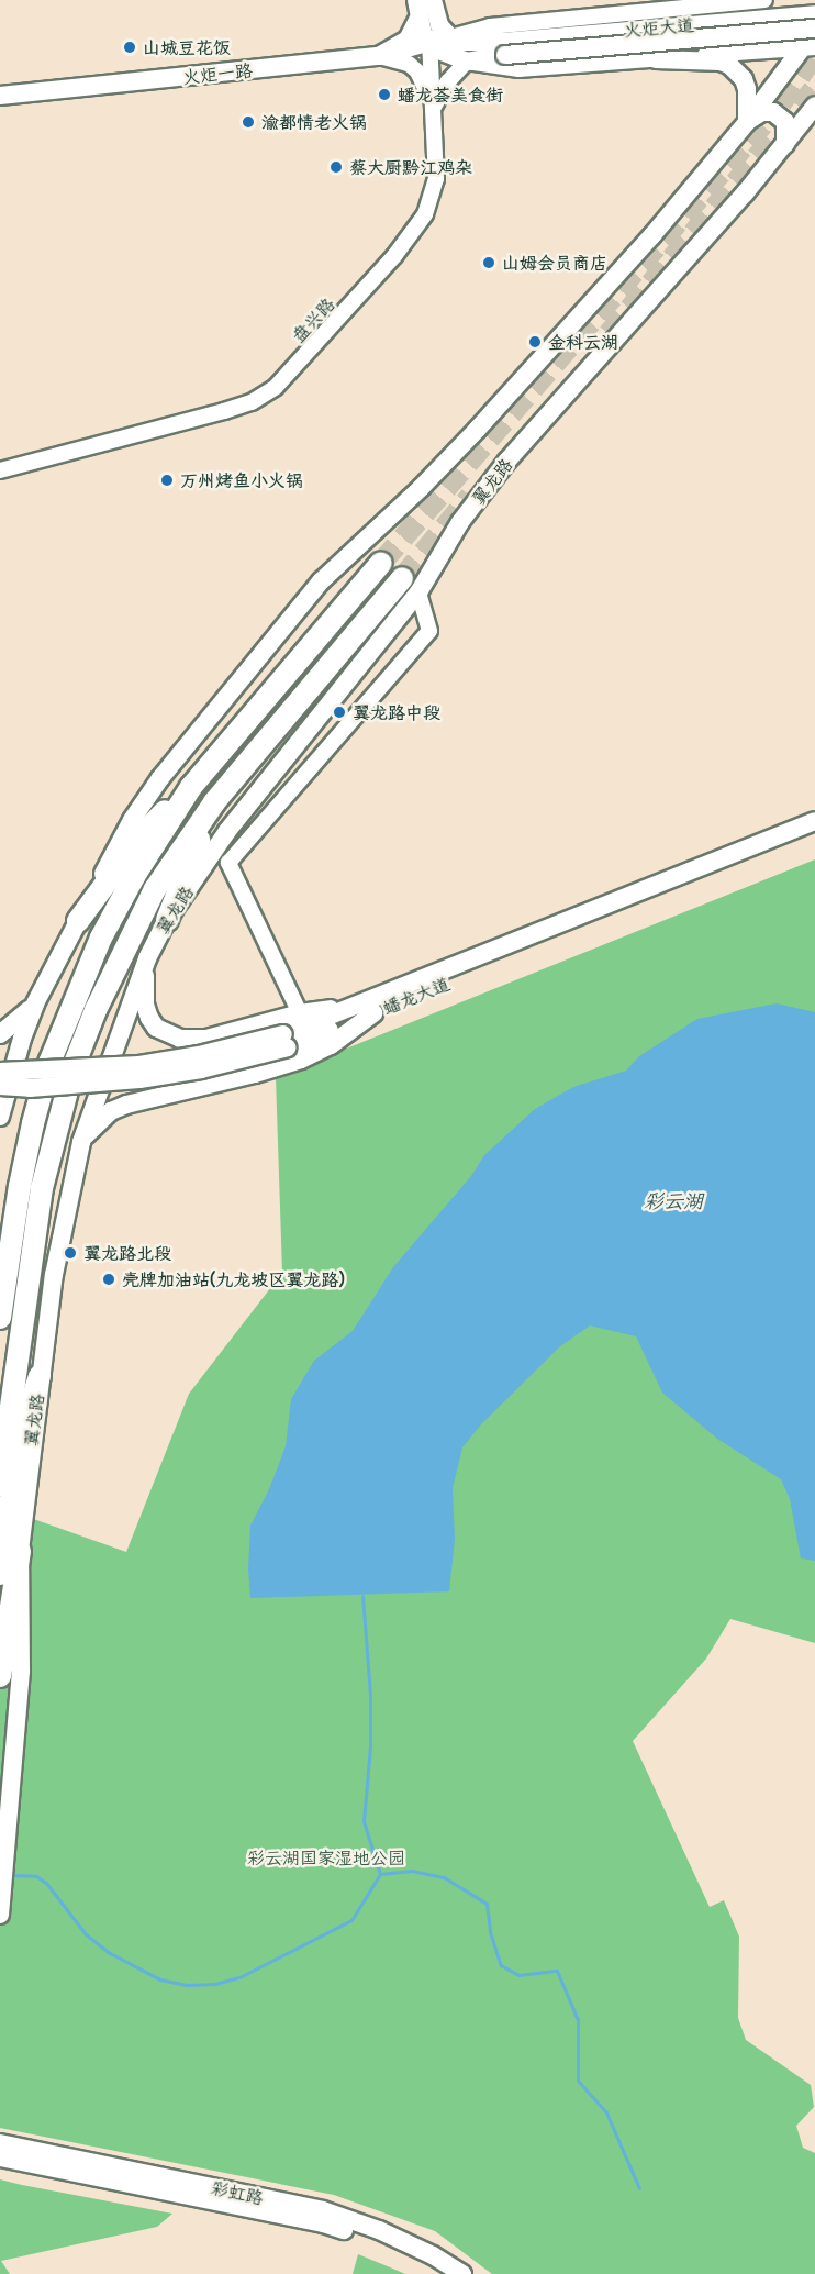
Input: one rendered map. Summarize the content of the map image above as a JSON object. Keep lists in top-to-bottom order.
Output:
{
  "streets": {
    "highway": ["翼龙路"],
    "main road": [
      "火炬大道",
      "火炬一路",
      "蟠龙大道",
      "彩虹路"
    ],
    "street": ["盘兴路"]
  },
  "water": ["彩云湖"],
  "parks": ["彩云湖国家湿地公园"],
  "places": [
    "山城豆花饭",
    "蟠龙荟美食街",
    "渝都情老火锅",
    "蔡大厨黔江鸡杂",
    "山姆会员商店",
    "金科云湖",
    "万州烤鱼小火锅",
    "翼龙路中段",
    "翼龙路北段",
    "壳牌加油站(九龙坡区翼龙路)"
  ]
}
